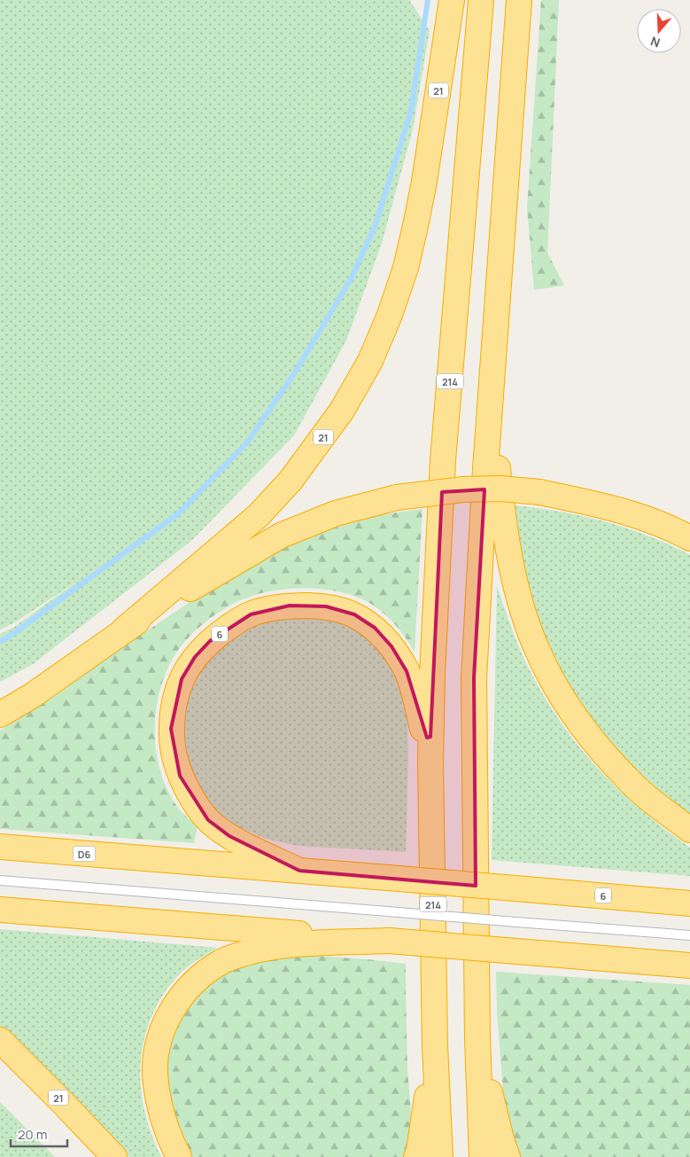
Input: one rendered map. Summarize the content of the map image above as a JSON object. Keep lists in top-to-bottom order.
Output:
{
  "streets": {
    "highway": [
      "21",
      "214",
      "6",
      "D6"
    ]
  },
  "crossings": [
    ["214", "6"],
    ["6", "D6"]
  ],
  "scale_bar": "20 m",
  "north": "bottom"
}
